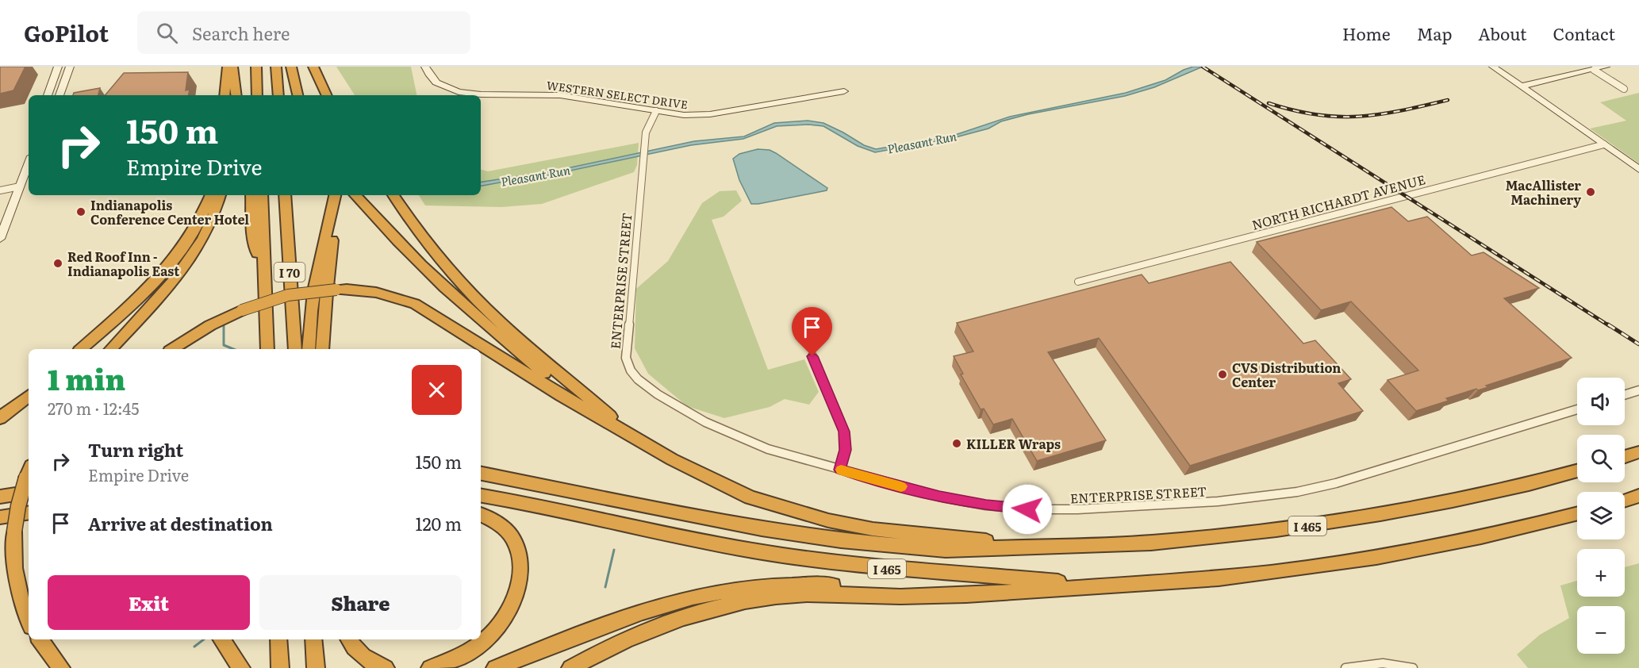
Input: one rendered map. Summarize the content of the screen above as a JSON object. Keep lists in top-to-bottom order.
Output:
{
  "streets": {
    "highway": ["I 70", "I 465"],
    "street": ["WESTERN SELECT DRIVE", "NORTH RICHARDT AVENUE", "ENTERPRISE STREET"]
  },
  "crossings": [
    ["WESTERN SELECT DRIVE", "ENTERPRISE STREET"]
  ],
  "water": ["Pleasant Run"],
  "places": [
    "MacAllister Machinery",
    "Indianapolis Conference Center Hotel",
    "Red Roof Inn - Indianapolis East",
    "CVS Distribution Center",
    "KILLER Wraps"
  ],
  "page": {
    "header": "GoPilot",
    "search": "Search here",
    "nav": [
      "Home",
      "Map",
      "About",
      "Contact"
    ],
    "turn": ["150 m", "Empire Drive"],
    "heading": ["1 min", "270 m · 12:45"],
    "map_buttons": ["+", "−"],
    "list": [
      {
        "name": "Turn right",
        "note": "Empire Drive",
        "value": "150 m"
      },
      {
        "name": "Arrive at destination",
        "value": "120 m"
      }
    ],
    "buttons": ["Exit", "Share"]
  }
}
